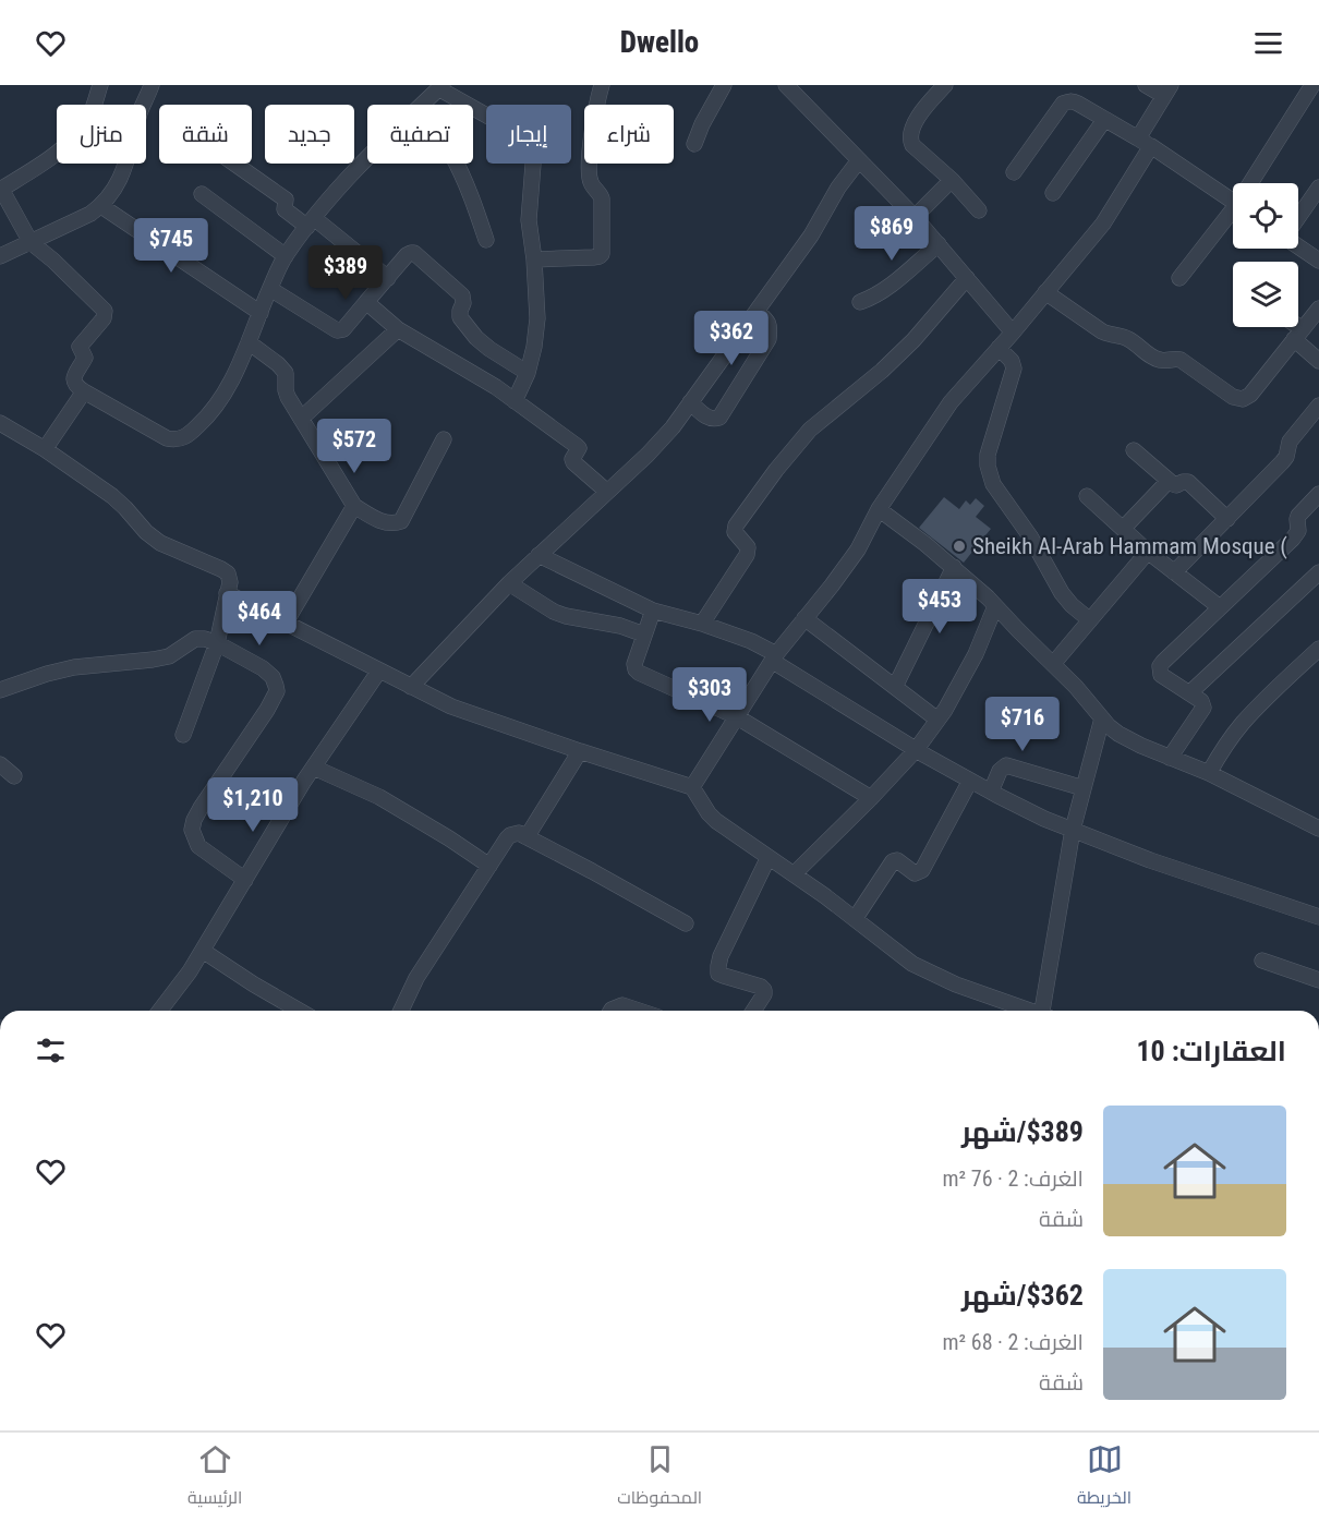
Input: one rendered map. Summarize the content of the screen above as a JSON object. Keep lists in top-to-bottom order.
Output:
{
  "places": ["Sheikh Al-Arab Hammam Mosque ("],
  "page": {
    "header": "Dwello",
    "chip": [
      "شراء",
      "إيجار",
      "تصفية",
      "جديد",
      "شقة",
      "منزل"
    ],
    "price": [
      "$869",
      "$745",
      "$389",
      "$362",
      "$572",
      "$453",
      "$464",
      "$303",
      "$716",
      "$1,210"
    ],
    "heading": "العقارات: 10",
    "list": [
      {
        "name": "$389/شهر",
        "note": "الغرف: 2 · 76 m² · شقة"
      },
      {
        "name": "$362/شهر",
        "note": "الغرف: 2 · 68 m² · شقة"
      }
    ],
    "tabs": ["الخريطة", "المحفوظات", "الرئيسية"]
  }
}
